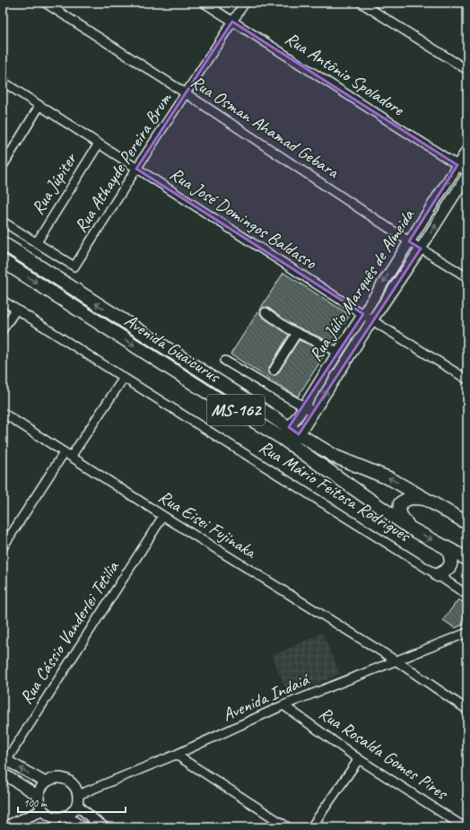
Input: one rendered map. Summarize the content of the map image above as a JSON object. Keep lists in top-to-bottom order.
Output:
{
  "streets": {
    "main road": ["Avenida Guaicurus", "MS-162"],
    "street": [
      "Rua Antônio Spoladore",
      "Rua Osman Ahamad Gebara",
      "Rua Athayde Pereira Brum",
      "Rua Júpiter",
      "Rua José Domingos Baldasso",
      "Rua Júlio Marquês de Almeida",
      "Rua Mário Feitosa Rodrigues",
      "Rua Eisei Fujinaka",
      "Rua Cássio Vanderlei Tetilia",
      "Avenida Indaiá",
      "Rua Rosalda Gomes Pires"
    ]
  },
  "crossings": [
    ["Rua Antônio Spoladore", "Rua Athayde Pereira Brum"],
    ["Rua Antônio Spoladore", "Rua Júlio Marquês de Almeida"],
    ["Rua Osman Ahamad Gebara", "Rua Athayde Pereira Brum"],
    ["Rua Osman Ahamad Gebara", "Rua Júlio Marquês de Almeida"],
    ["Rua Athayde Pereira Brum", "Rua Júpiter"],
    ["Rua Athayde Pereira Brum", "Rua José Domingos Baldasso"],
    ["Rua Júpiter", "Rua José Domingos Baldasso"],
    ["Rua José Domingos Baldasso", "Rua Júlio Marquês de Almeida"],
    ["Rua Júlio Marquês de Almeida", "Avenida Guaicurus"],
    ["Rua Eisei Fujinaka", "Rua Cássio Vanderlei Tetilia"],
    ["Rua Eisei Fujinaka", "Avenida Indaiá"],
    ["Avenida Indaiá", "Rua Rosalda Gomes Pires"]
  ],
  "scale_bar": "100 m"
}
